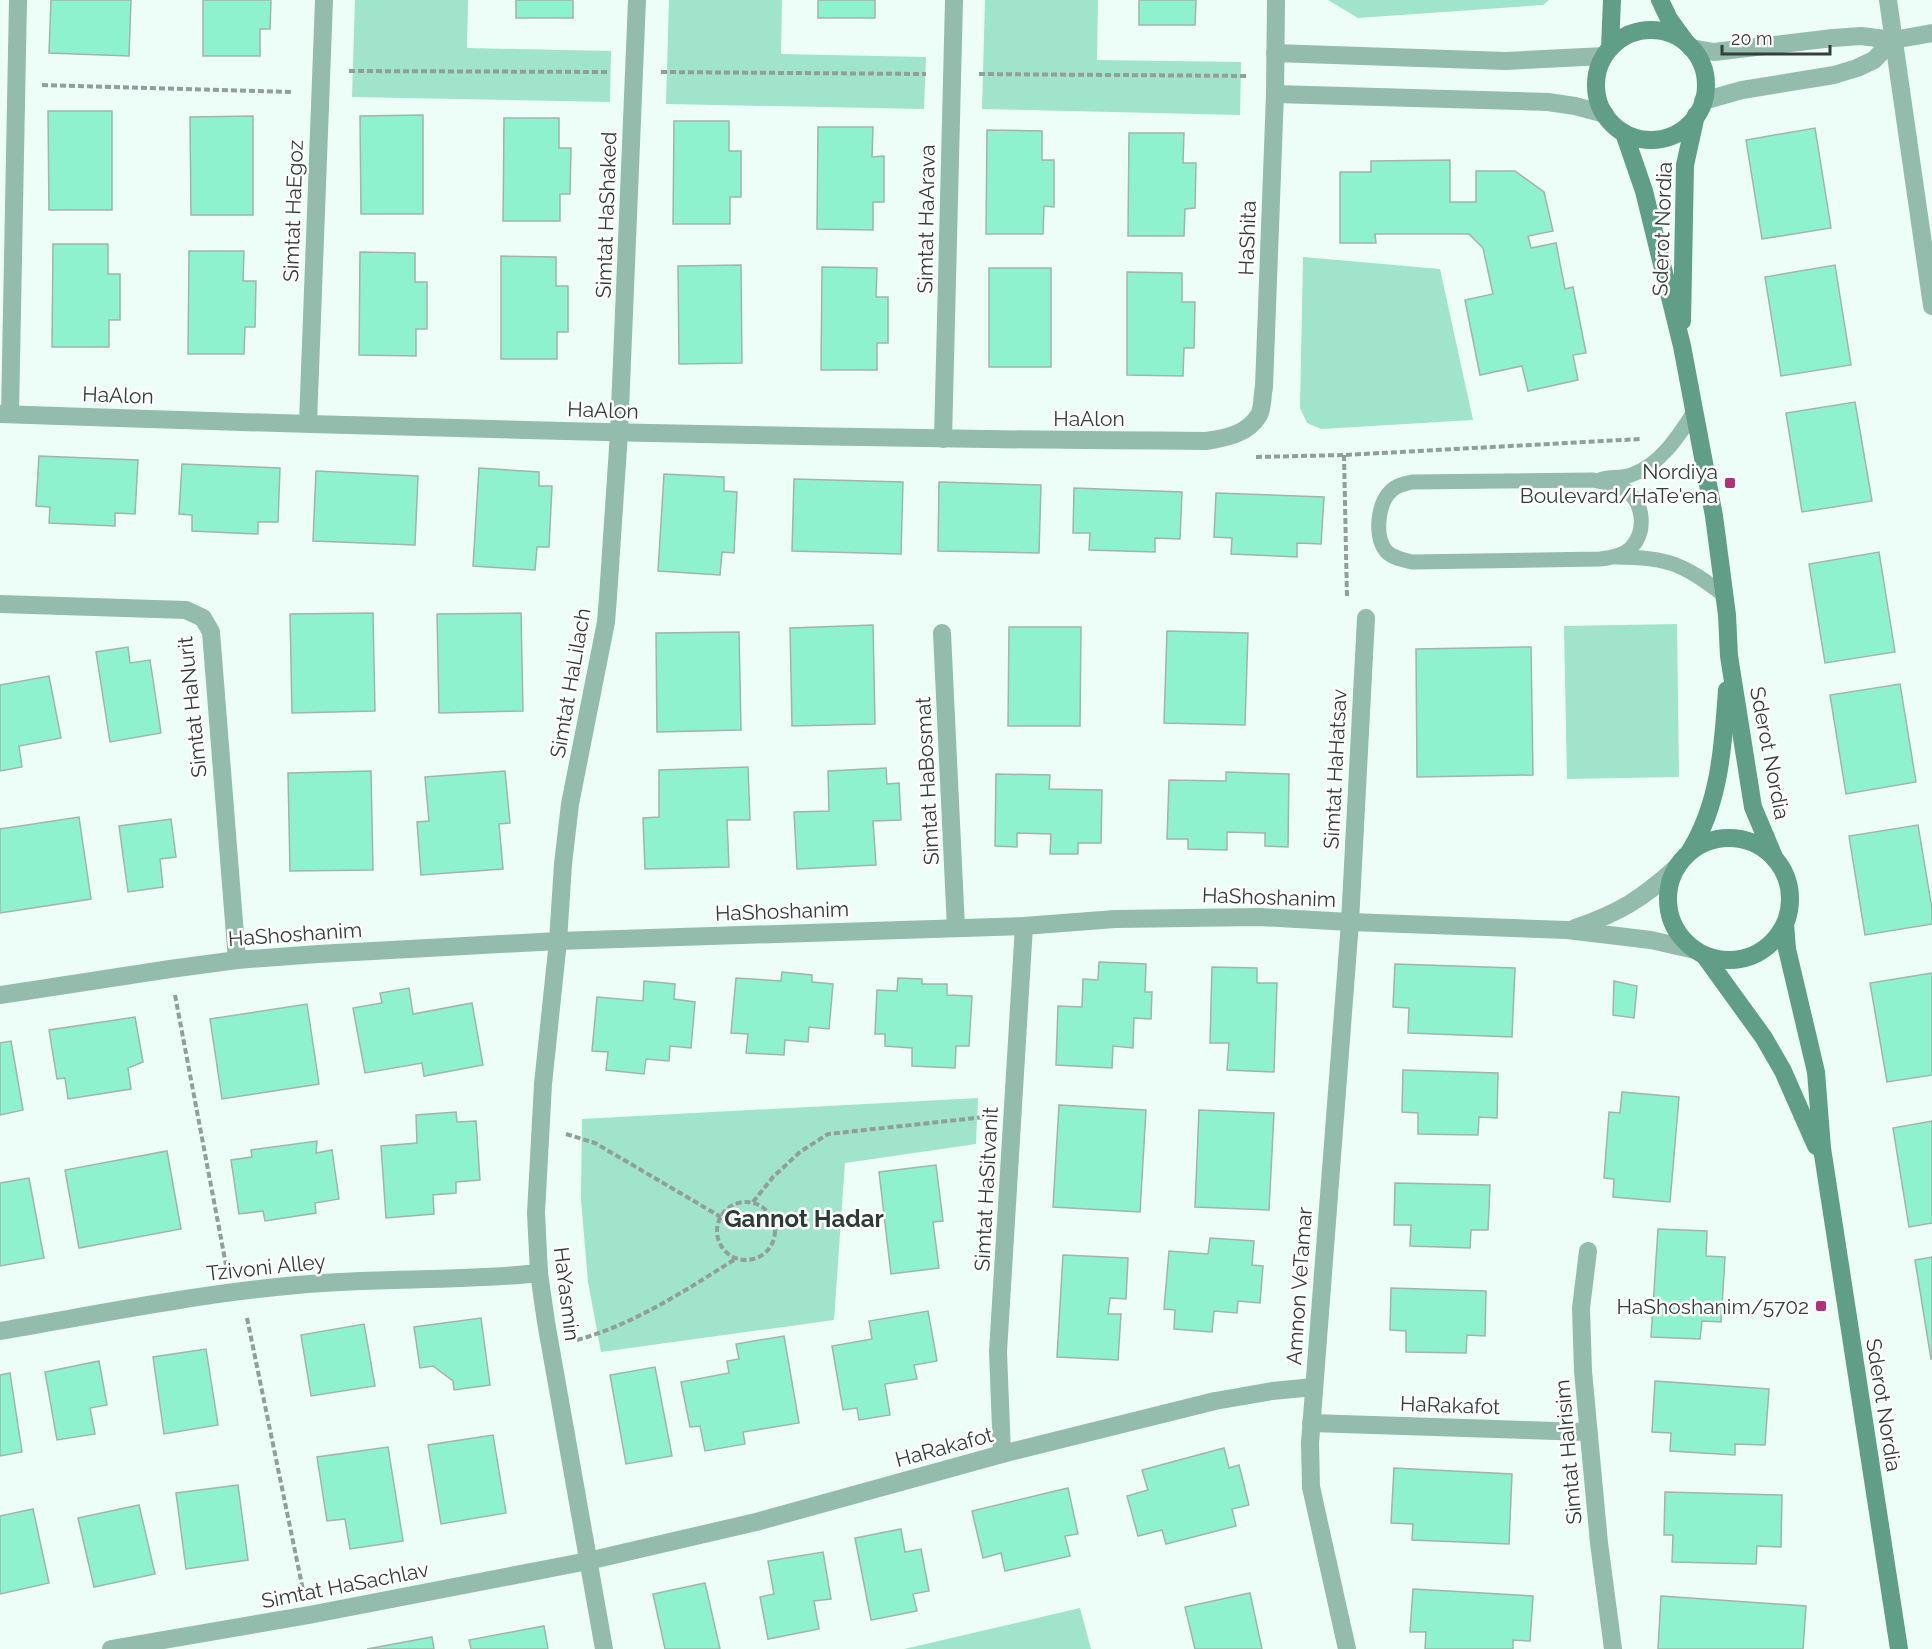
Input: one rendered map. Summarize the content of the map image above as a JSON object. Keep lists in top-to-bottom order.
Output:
{
  "streets": {
    "street": [
      "Simtat HaEgoz",
      "Simtat HaShaked",
      "Simtat HaArava",
      "Sderot Nordia",
      "HaShita",
      "HaAlon",
      "Simtat HaLilach",
      "Simtat HaNurit",
      "Simtat HaHatsav",
      "Simtat HaBosmat",
      "HaShoshanim",
      "Simtat HaSitvanit",
      "Tzivoni Alley",
      "Amnon VeTamar",
      "HaYasmin",
      "HaRakafot",
      "Simtat HaIrisim",
      "Simtat HaSachlav"
    ]
  },
  "crossings": [
    ["Simtat HaEgoz", "HaAlon"],
    ["Simtat HaShaked", "HaAlon"],
    ["Simtat HaShaked", "Simtat HaLilach"],
    ["Simtat HaArava", "HaAlon"],
    ["Sderot Nordia", "HaShoshanim"],
    ["HaShita", "HaAlon"],
    ["HaAlon", "Simtat HaLilach"],
    ["Simtat HaLilach", "HaShoshanim"],
    ["Simtat HaLilach", "HaYasmin"],
    ["Simtat HaNurit", "HaShoshanim"],
    ["Simtat HaHatsav", "HaShoshanim"],
    ["Simtat HaHatsav", "Amnon VeTamar"],
    ["Simtat HaBosmat", "HaShoshanim"],
    ["HaShoshanim", "Simtat HaSitvanit"],
    ["HaShoshanim", "Amnon VeTamar"],
    ["HaShoshanim", "HaYasmin"],
    ["Simtat HaSitvanit", "HaRakafot"],
    ["Tzivoni Alley", "HaYasmin"],
    ["Amnon VeTamar", "HaRakafot"],
    ["HaYasmin", "HaRakafot"],
    ["HaYasmin", "Simtat HaSachlav"],
    ["HaRakafot", "Simtat HaIrisim"],
    ["HaRakafot", "Simtat HaSachlav"]
  ],
  "districts": ["Gannot Hadar"],
  "places": {
    "transit": ["Nordiya Boulevard/HaTe'ena", "HaShoshanim/5702"]
  },
  "scale_bar": "20 m"
}
